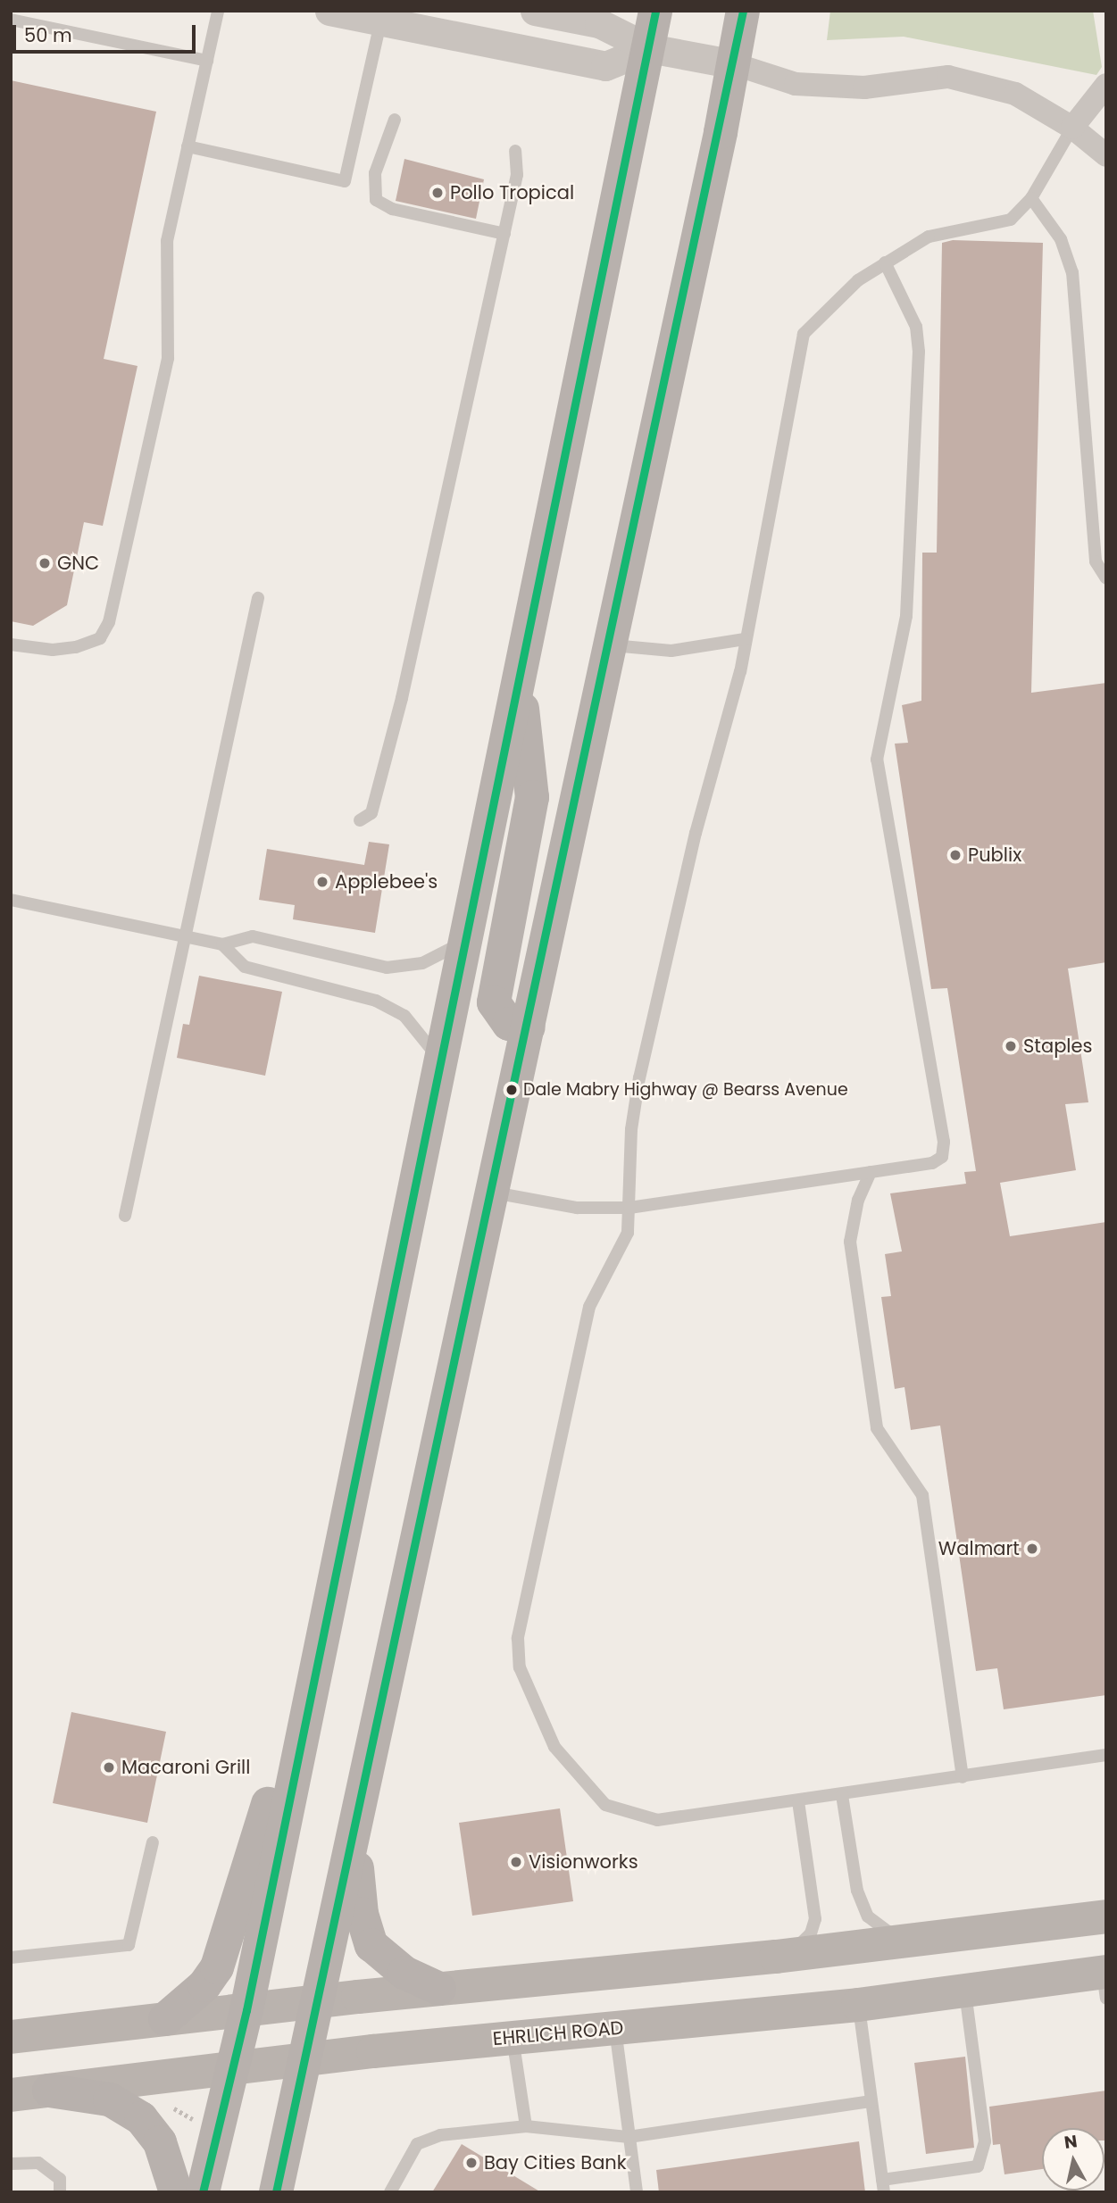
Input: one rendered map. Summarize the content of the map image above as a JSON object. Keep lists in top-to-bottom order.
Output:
{
  "streets": {
    "main road": ["EHRLICH ROAD"]
  },
  "places": [
    "Pollo Tropical",
    "GNC",
    "Publix",
    "Applebee's",
    "Staples",
    "Dale Mabry Highway @ Bearss Avenue",
    "Walmart",
    "Macaroni Grill",
    "Visionworks",
    "Bay Cities Bank"
  ],
  "scale_bar": "50 m",
  "north": "top"
}
